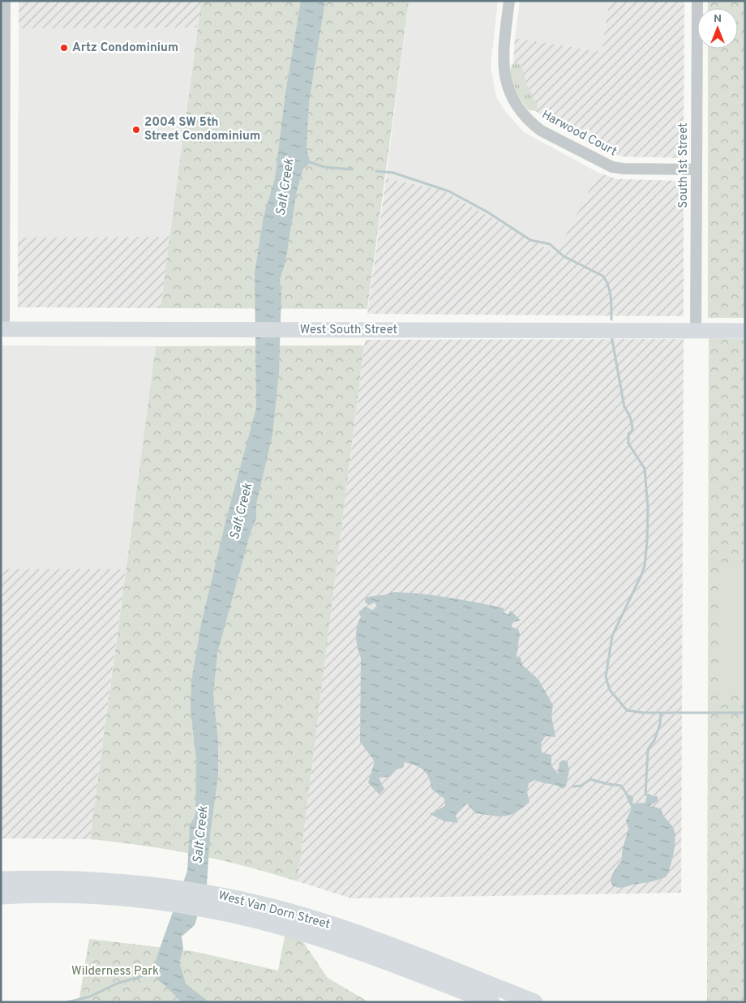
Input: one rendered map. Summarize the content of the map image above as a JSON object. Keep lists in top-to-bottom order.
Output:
{
  "streets": {
    "main road": ["West Van Dorn Street"],
    "street": ["Harwood Court", "South 1st Street", "West South Street"]
  },
  "crossings": [
    ["Harwood Court", "South 1st Street"],
    ["South 1st Street", "West South Street"]
  ],
  "water": ["Salt Creek"],
  "parks": ["Wilderness Park"],
  "places": ["Artz Condominium", "2004 SW 5th Street Condominium"],
  "north": "top"
}
